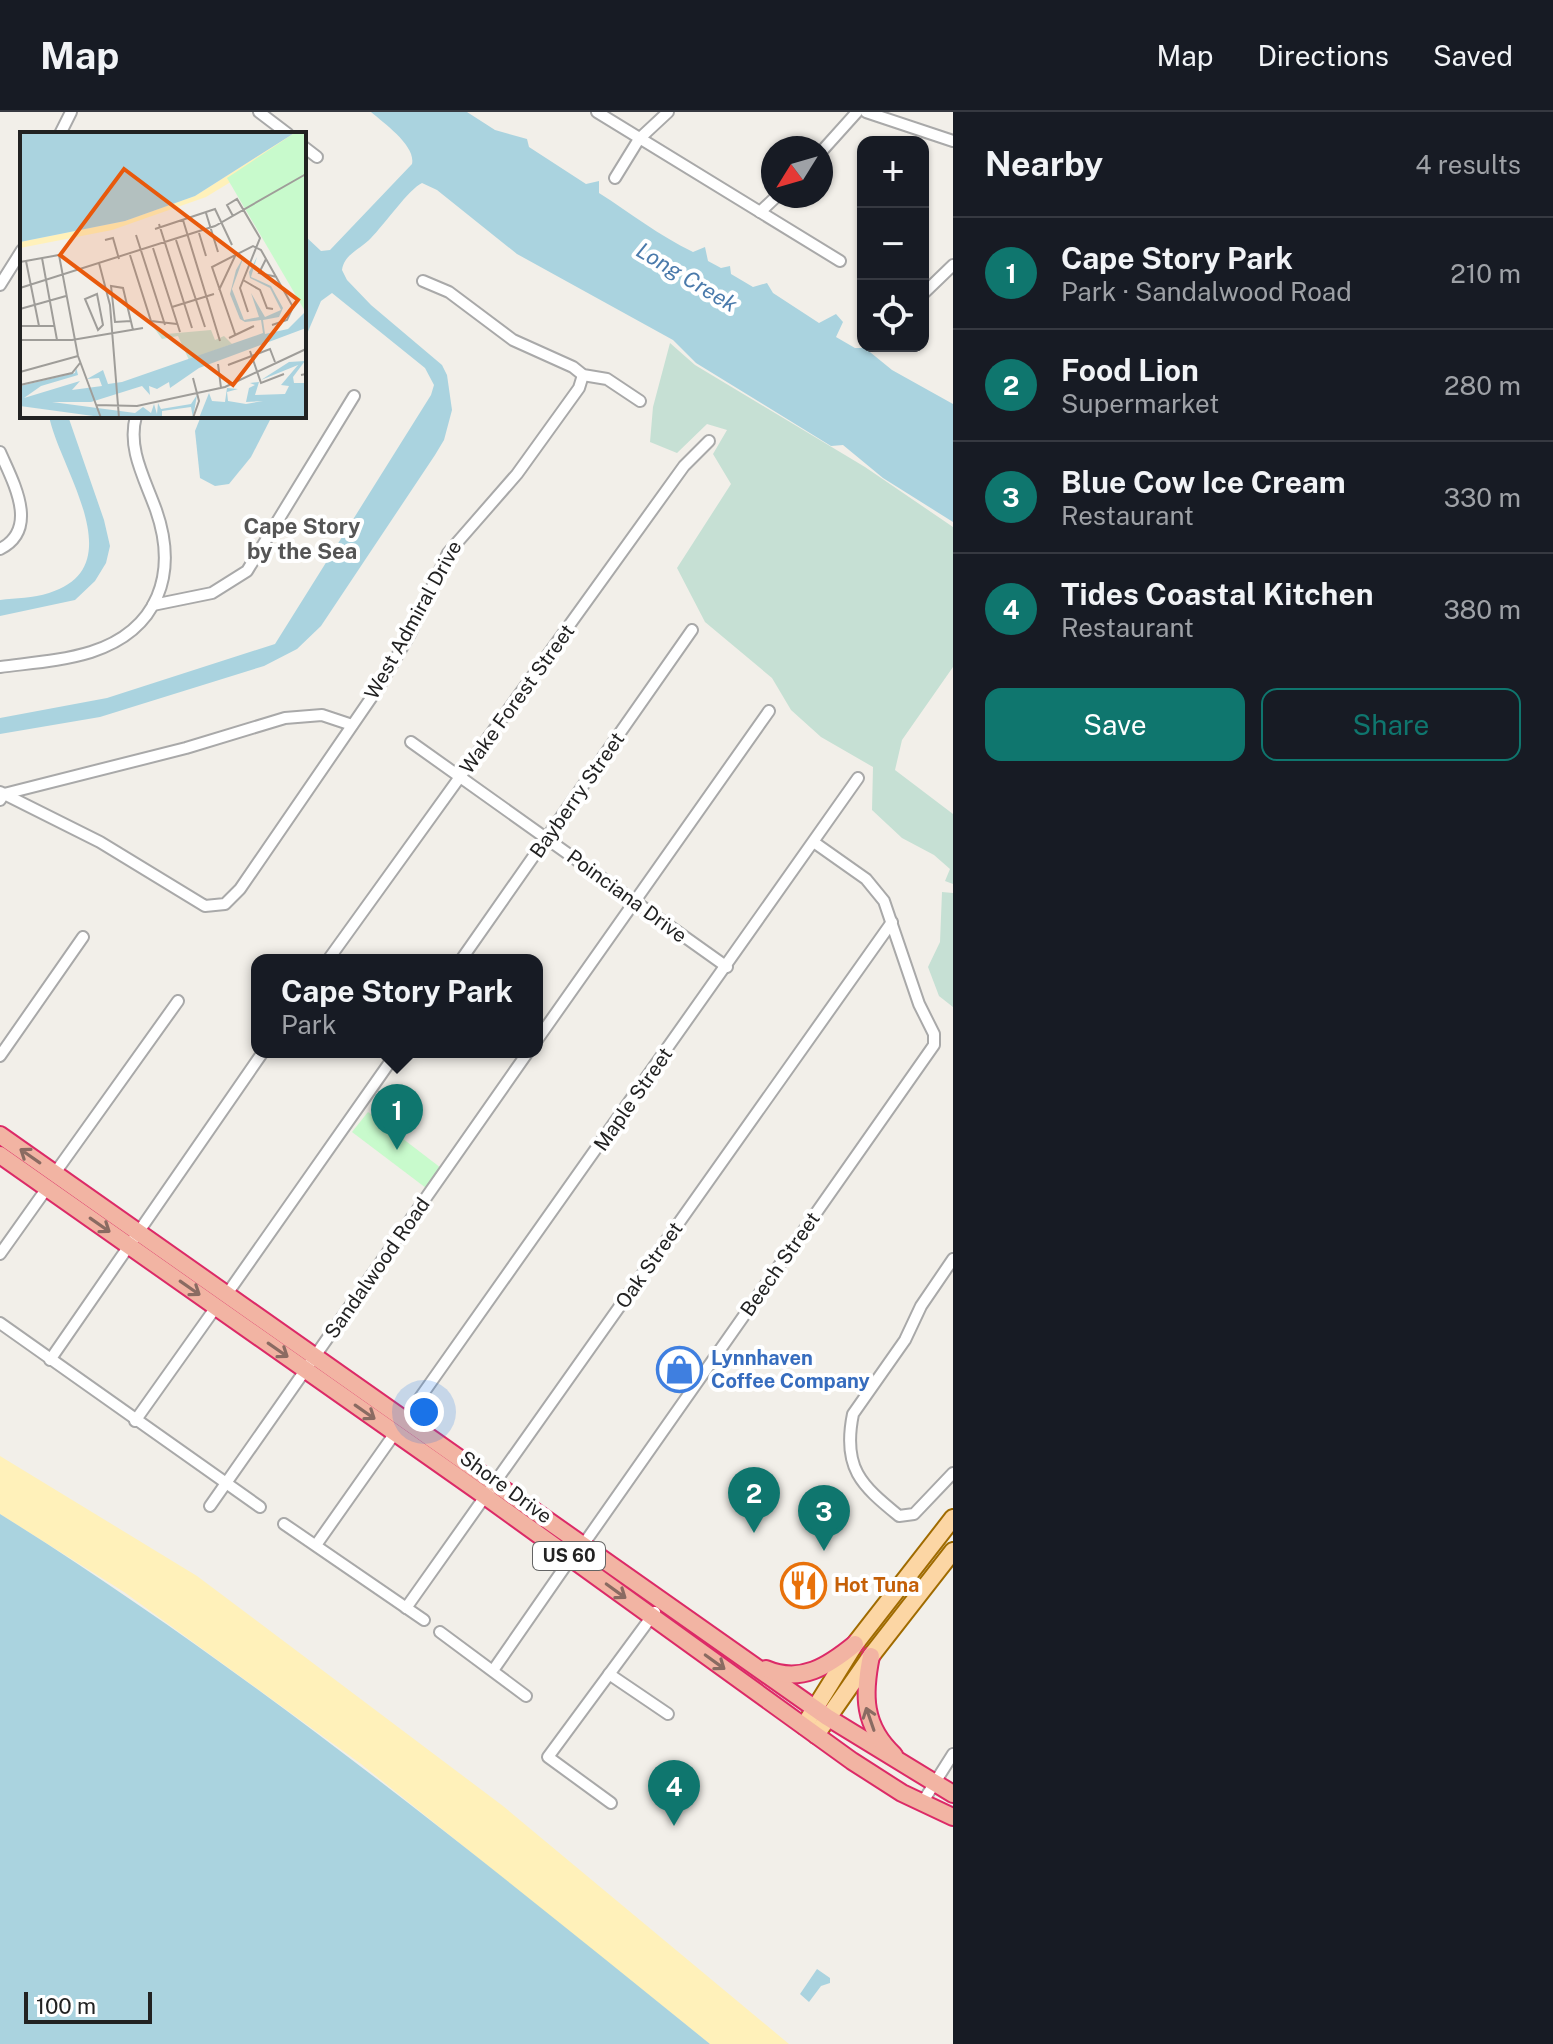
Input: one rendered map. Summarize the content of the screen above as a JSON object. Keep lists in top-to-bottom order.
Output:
{
  "streets": {
    "highway": ["Shore Drive", "US 60"],
    "street": [
      "West Admiral Drive",
      "Wake Forest Street",
      "Bayberry Street",
      "Poinciana Drive",
      "Maple Street",
      "Beech Street",
      "Oak Street",
      "Sandalwood Road"
    ]
  },
  "crossings": [
    ["Wake Forest Street", "Poinciana Drive"],
    ["Bayberry Street", "Poinciana Drive"],
    ["Poinciana Drive", "Maple Street"],
    ["Maple Street", "Shore Drive"],
    ["Beech Street", "Oak Street"],
    ["Beech Street", "Shore Drive"],
    ["Oak Street", "Shore Drive"],
    ["Sandalwood Road", "Shore Drive"]
  ],
  "districts": ["Cape Story by the Sea"],
  "water": ["Long Creek"],
  "places": {
    "shop": ["Lynnhaven Coffee Company"],
    "restaurant": ["Hot Tuna"]
  },
  "scale_bar": "100 m",
  "north": "bottom left",
  "page": {
    "header": "Map",
    "nav": ["Map", "Directions", "Saved"],
    "heading": ["Nearby", "4 results"],
    "map_buttons": ["+", "−"],
    "list": [
      {
        "mark": "1",
        "name": "Cape Story Park",
        "note": "Park · Sandalwood Road",
        "value": "210 m"
      },
      {
        "mark": "2",
        "name": "Food Lion",
        "note": "Supermarket",
        "value": "280 m"
      },
      {
        "mark": "3",
        "name": "Blue Cow Ice Cream",
        "note": "Restaurant",
        "value": "330 m"
      },
      {
        "mark": "4",
        "name": "Tides Coastal Kitchen",
        "note": "Restaurant",
        "value": "380 m"
      }
    ],
    "buttons": ["Save", "Share"],
    "popup": ["Cape Story Park", "Park"],
    "pins": [
      "1",
      "2",
      "3",
      "4"
    ],
    "scale": "100 m"
  }
}
